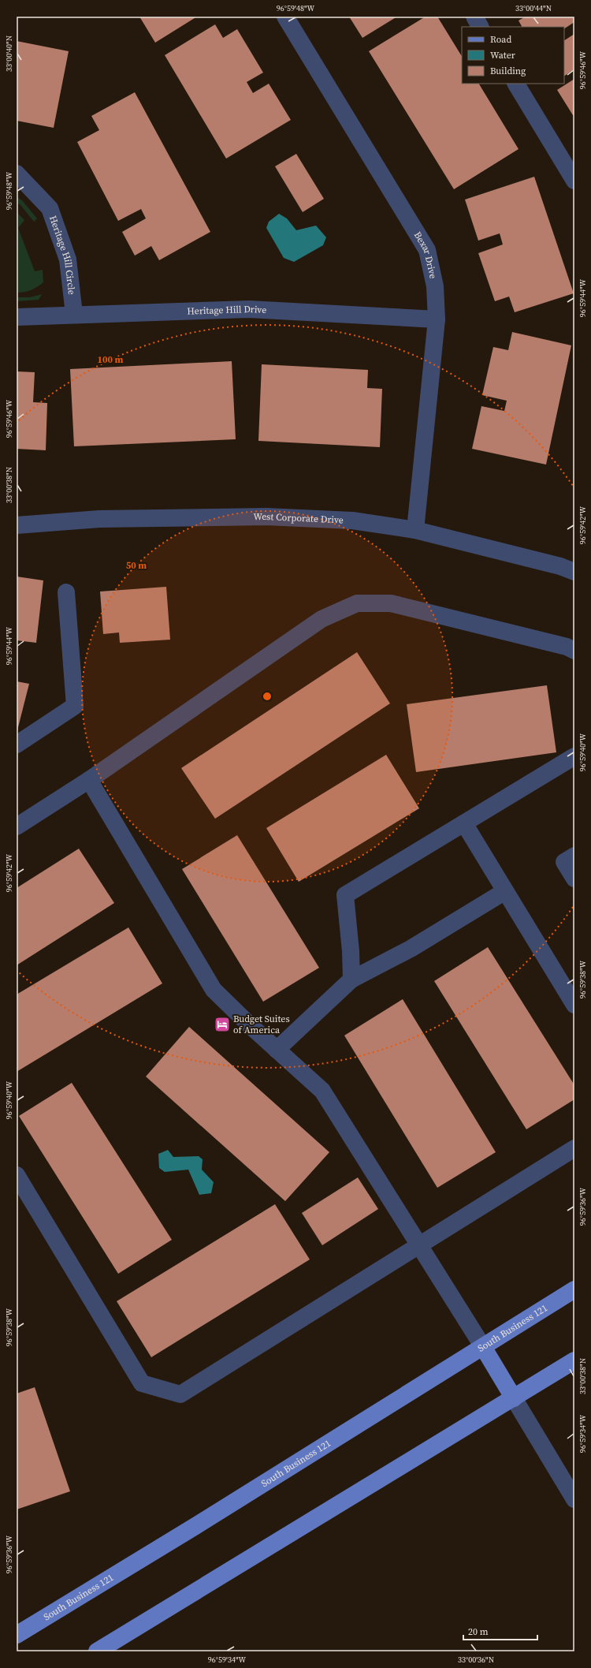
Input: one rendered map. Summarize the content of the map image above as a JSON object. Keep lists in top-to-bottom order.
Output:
{
  "streets": {
    "main road": ["South Business 121"],
    "street": [
      "Heritage Hill Circle",
      "Bexar Drive",
      "Heritage Hill Drive",
      "West Corporate Drive"
    ]
  },
  "crossings": [
    ["Heritage Hill Circle", "Heritage Hill Drive"],
    ["Bexar Drive", "Heritage Hill Drive"],
    ["Bexar Drive", "West Corporate Drive"]
  ],
  "places": {
    "hotel": ["Budget Suites of America"]
  },
  "legend": ["Road", "Water", "Building"],
  "scale_bar": "20 m",
  "coordinates": [
    "96°59'48\"W",
    "33°00'44\"N",
    "33°00'40\"N",
    "96°59'46\"W",
    "96°59'44\"W",
    "33°00'38\"N",
    "96°59'42\"W",
    "96°59'40\"W",
    "96°59'38\"W",
    "96°59'36\"W",
    "96°59'34\"W",
    "33°00'36\"N"
  ],
  "rings": ["100 m", "50 m"]
}
